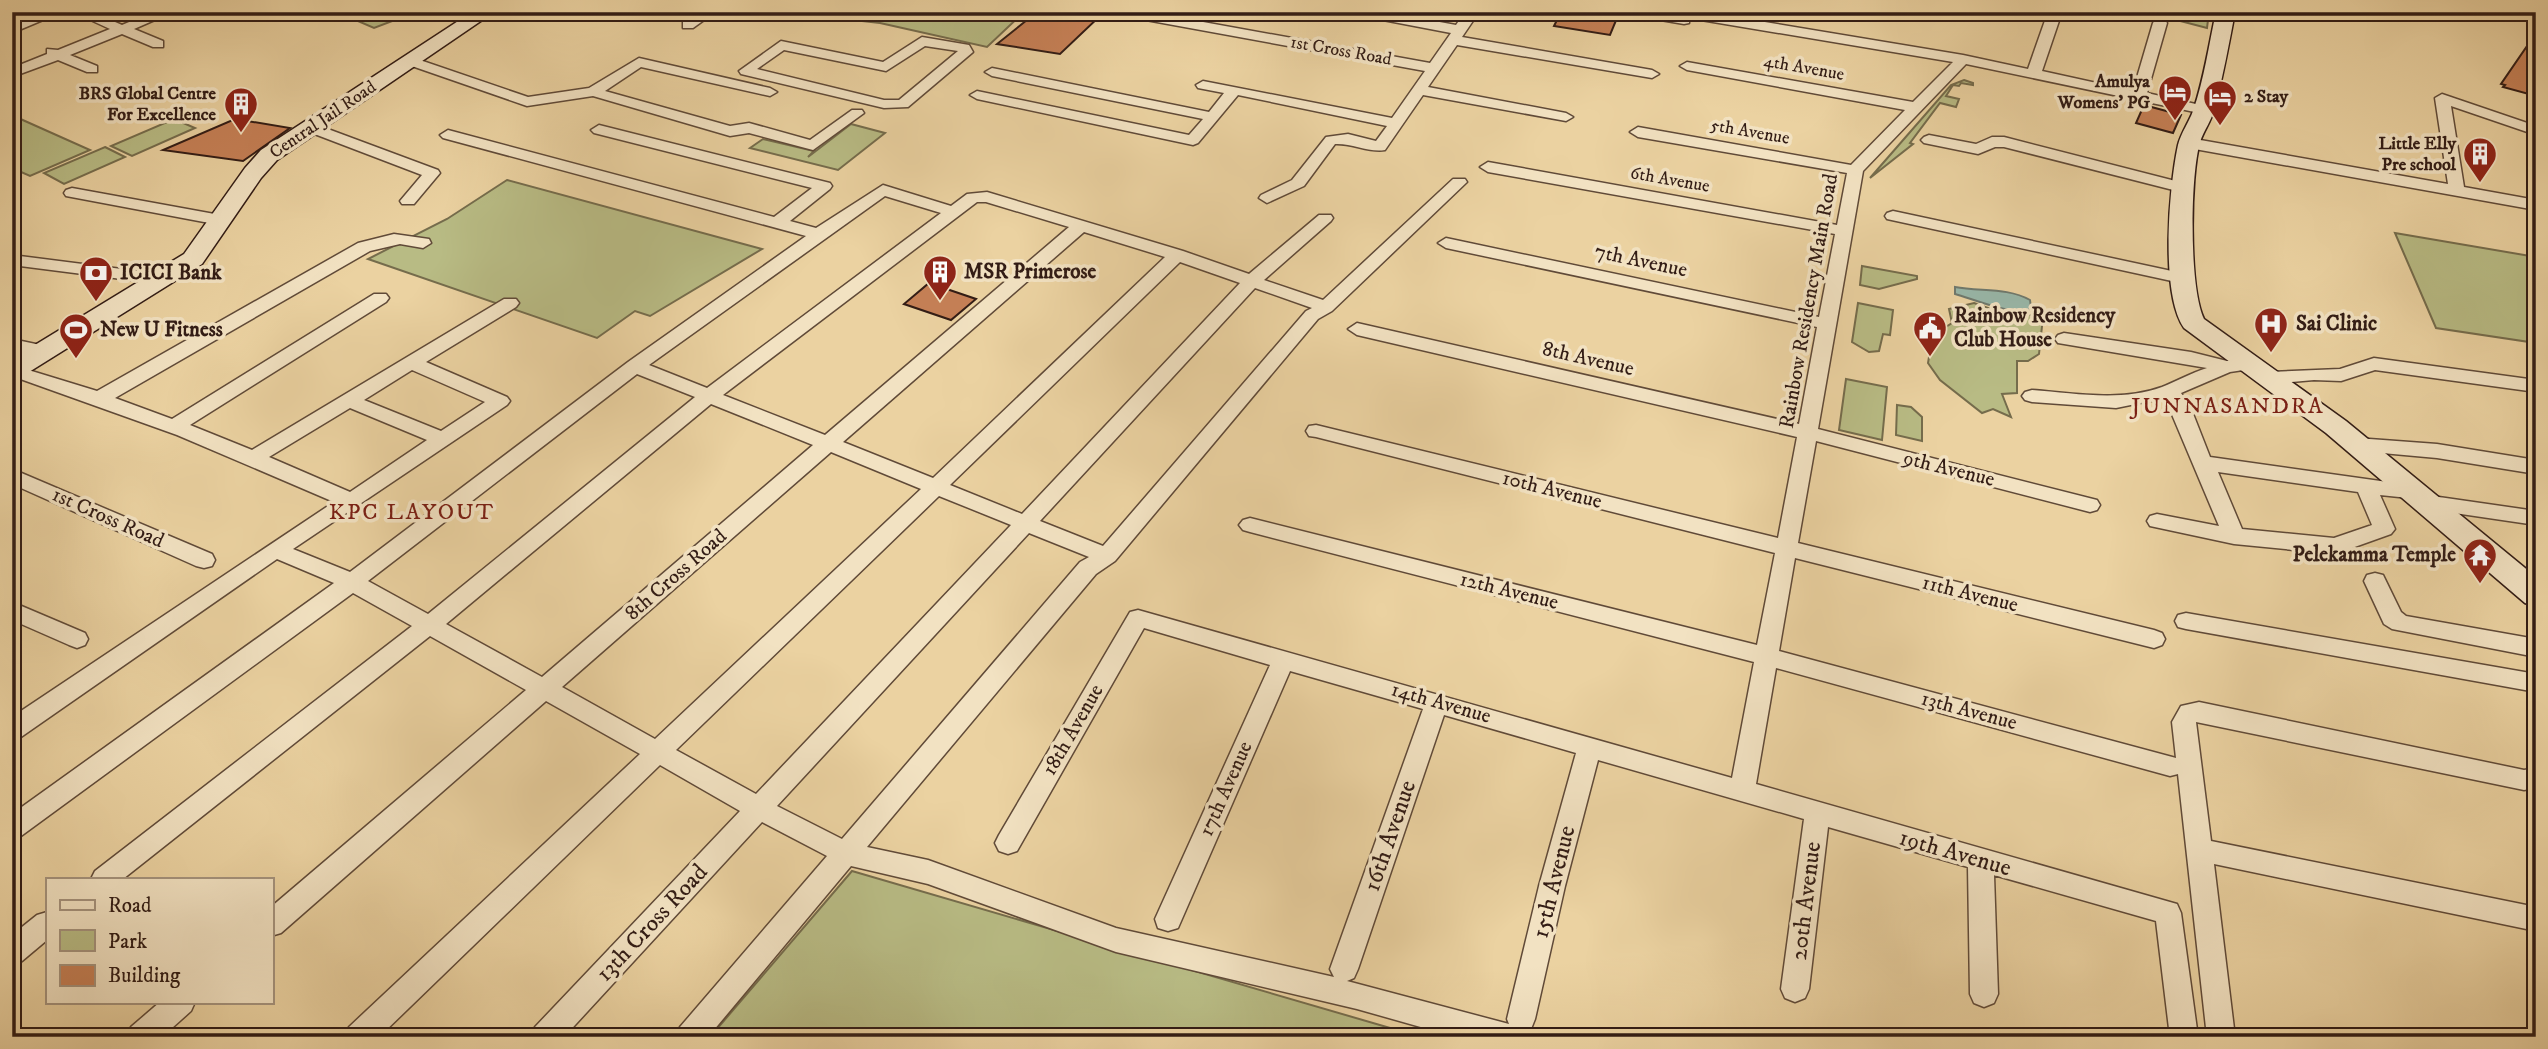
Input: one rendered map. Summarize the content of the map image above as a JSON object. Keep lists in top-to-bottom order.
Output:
{
  "streets": {
    "street": [
      "1st Cross Road",
      "4th Avenue",
      "Central Jail Road",
      "5th Avenue",
      "6th Avenue",
      "7th Avenue",
      "Rainbow Residency Main Road",
      "8th Avenue",
      "9th Avenue",
      "10th Avenue",
      "8th Cross Road",
      "12th Avenue",
      "11th Avenue",
      "14th Avenue",
      "13th Avenue",
      "18th Avenue",
      "17th Avenue",
      "16th Avenue",
      "19th Avenue",
      "15th Avenue",
      "20th Avenue",
      "13th Cross Road"
    ]
  },
  "crossings": [
    ["4th Avenue", "Rainbow Residency Main Road"],
    ["5th Avenue", "Rainbow Residency Main Road"],
    ["6th Avenue", "Rainbow Residency Main Road"],
    ["7th Avenue", "Rainbow Residency Main Road"],
    ["Rainbow Residency Main Road", "8th Avenue"],
    ["Rainbow Residency Main Road", "9th Avenue"],
    ["Rainbow Residency Main Road", "10th Avenue"],
    ["Rainbow Residency Main Road", "12th Avenue"],
    ["Rainbow Residency Main Road", "11th Avenue"],
    ["Rainbow Residency Main Road", "14th Avenue"],
    ["Rainbow Residency Main Road", "13th Avenue"],
    ["Rainbow Residency Main Road", "19th Avenue"],
    ["8th Avenue", "9th Avenue"],
    ["10th Avenue", "11th Avenue"],
    ["12th Avenue", "13th Avenue"],
    ["14th Avenue", "18th Avenue"],
    ["14th Avenue", "17th Avenue"],
    ["14th Avenue", "16th Avenue"],
    ["14th Avenue", "19th Avenue"],
    ["14th Avenue", "15th Avenue"],
    ["19th Avenue", "20th Avenue"]
  ],
  "districts": ["JUNNASANDRA", "KPC LAYOUT"],
  "places": {
    "hotel": ["Amulya Womens' PG", "2 Stay"],
    "building": ["BRS Global Centre For Excellence", "Little Elly Pre school", "MSR Primerose"],
    "bank": ["ICICI Bank"],
    "hospital": ["Sai Clinic"],
    "public building": ["Rainbow Residency Club House"],
    "sports": ["New U Fitness"],
    "temple": ["Pelekamma Temple"]
  },
  "legend": ["Road", "Park", "Building"]
}
